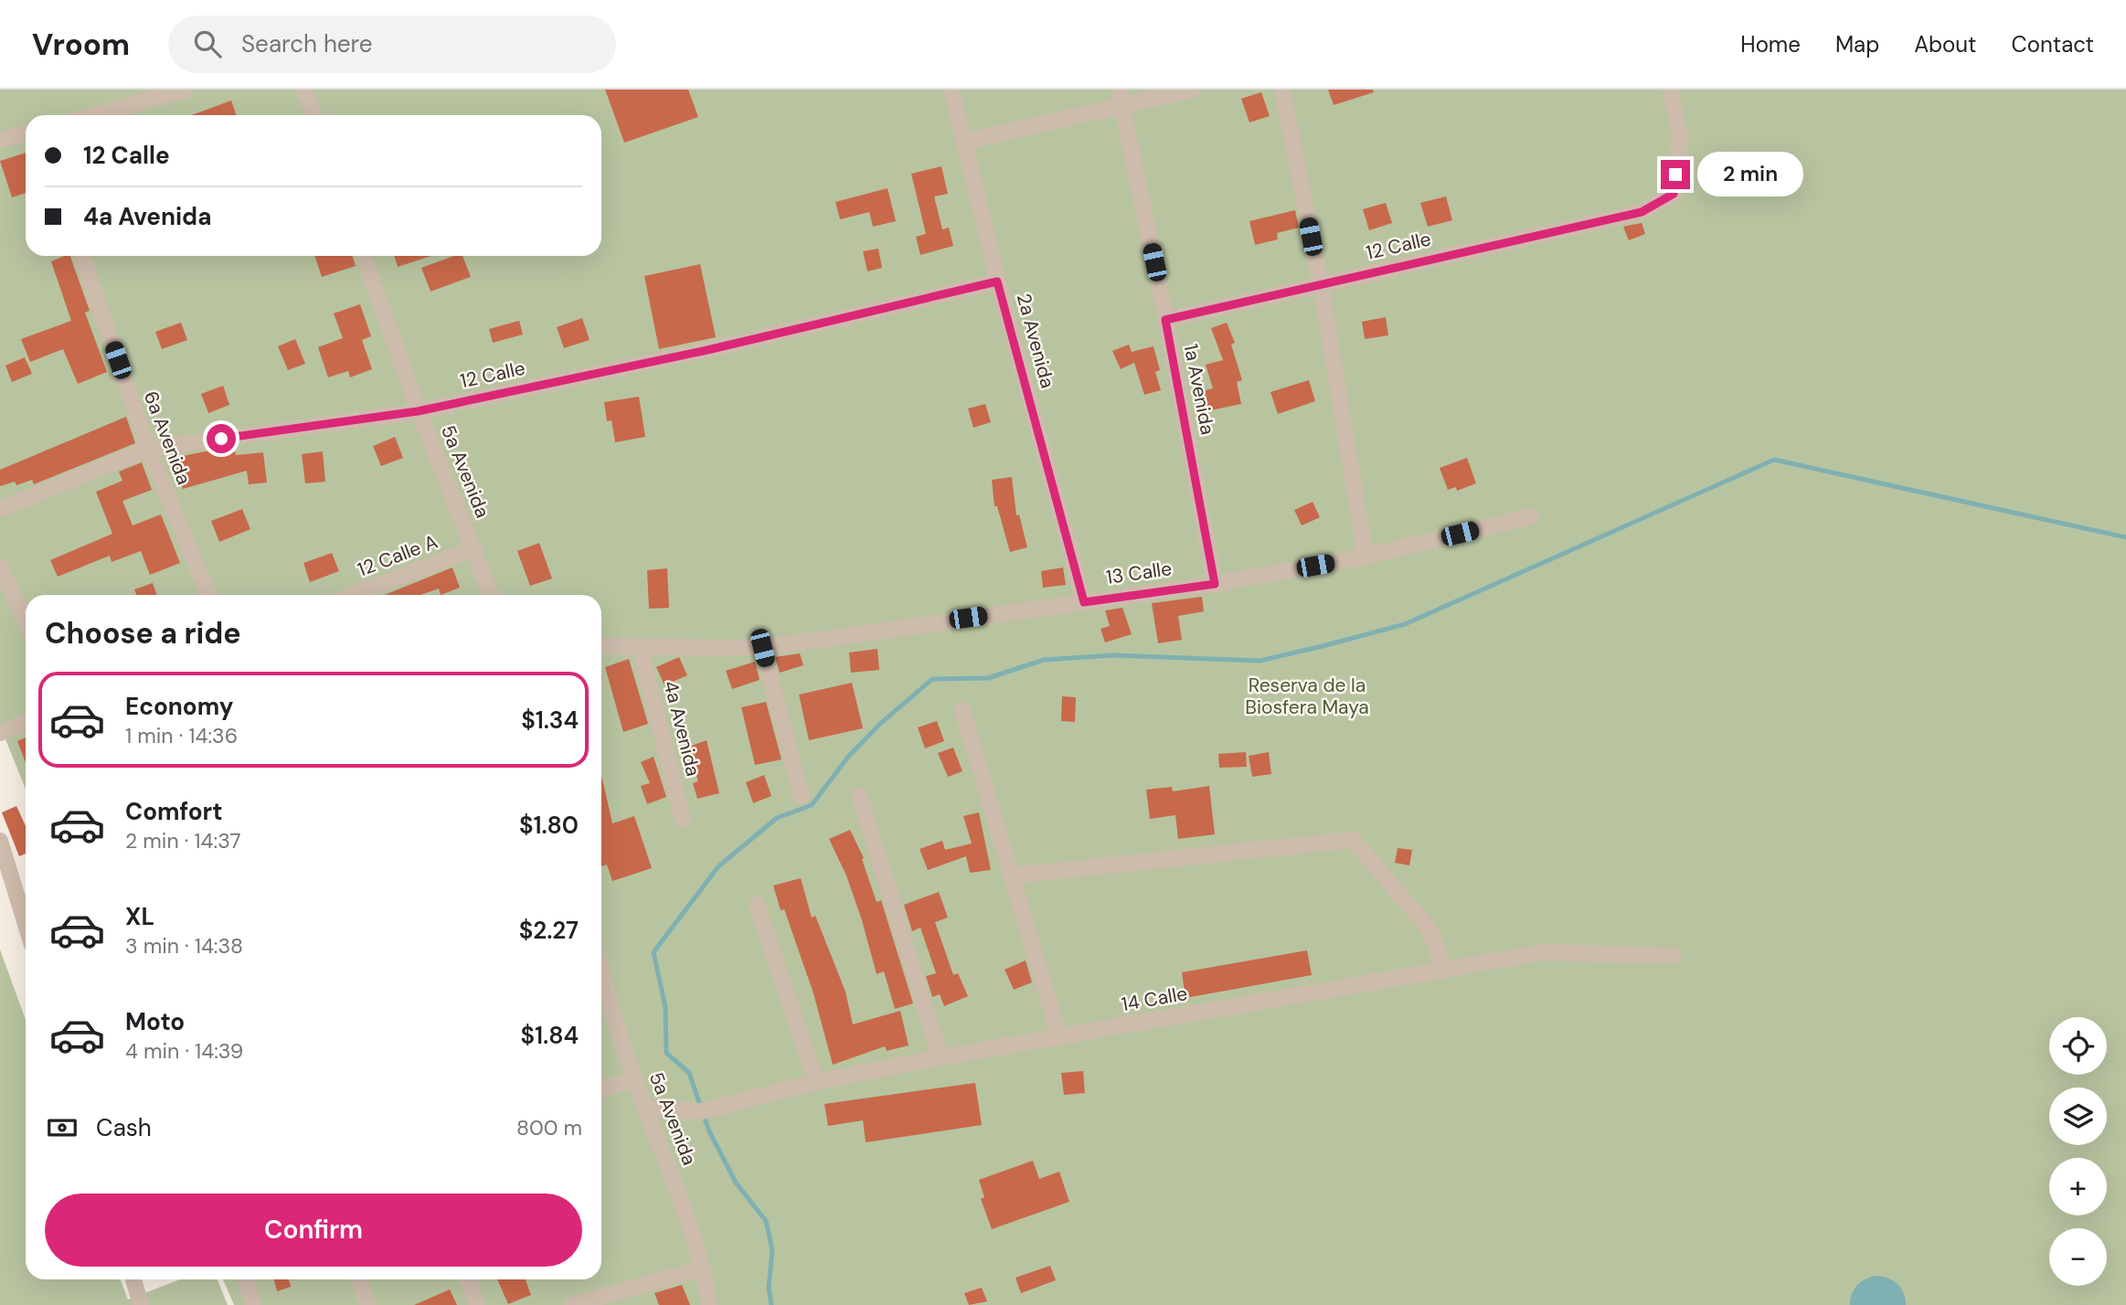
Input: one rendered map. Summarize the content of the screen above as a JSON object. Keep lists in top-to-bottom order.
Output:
{
  "streets": {
    "street": [
      "12 Calle",
      "2a Avenida",
      "1a Avenida",
      "6a Avenida",
      "5a Avenida",
      "12 Calle A",
      "13 Calle",
      "4a Avenida",
      "14 Calle"
    ]
  },
  "crossings": [
    ["12 Calle", "2a Avenida"],
    ["12 Calle", "1a Avenida"],
    ["12 Calle", "6a Avenida"],
    ["12 Calle", "5a Avenida"],
    ["2a Avenida", "13 Calle"],
    ["1a Avenida", "13 Calle"],
    ["5a Avenida", "12 Calle A"],
    ["5a Avenida", "14 Calle"],
    ["13 Calle", "4a Avenida"]
  ],
  "parks": ["Reserva de la Biosfera Maya"],
  "page": {
    "header": "Vroom",
    "search": "Search here",
    "nav": [
      "Home",
      "Map",
      "About",
      "Contact"
    ],
    "banner": ["12 Calle", "4a Avenida"],
    "bubble": "2 min",
    "heading": "Choose a ride",
    "list": [
      {
        "name": "Economy",
        "note": "1 min · 14:36",
        "value": "$1.34"
      },
      {
        "name": "Comfort",
        "note": "2 min · 14:37",
        "value": "$1.80"
      },
      {
        "name": "XL",
        "note": "3 min · 14:38",
        "value": "$2.27"
      },
      {
        "name": "Moto",
        "note": "4 min · 14:39",
        "value": "$1.84"
      }
    ],
    "map_buttons": ["+", "−"],
    "pay": ["Cash", "800 m"],
    "buttons": "Confirm"
  }
}
